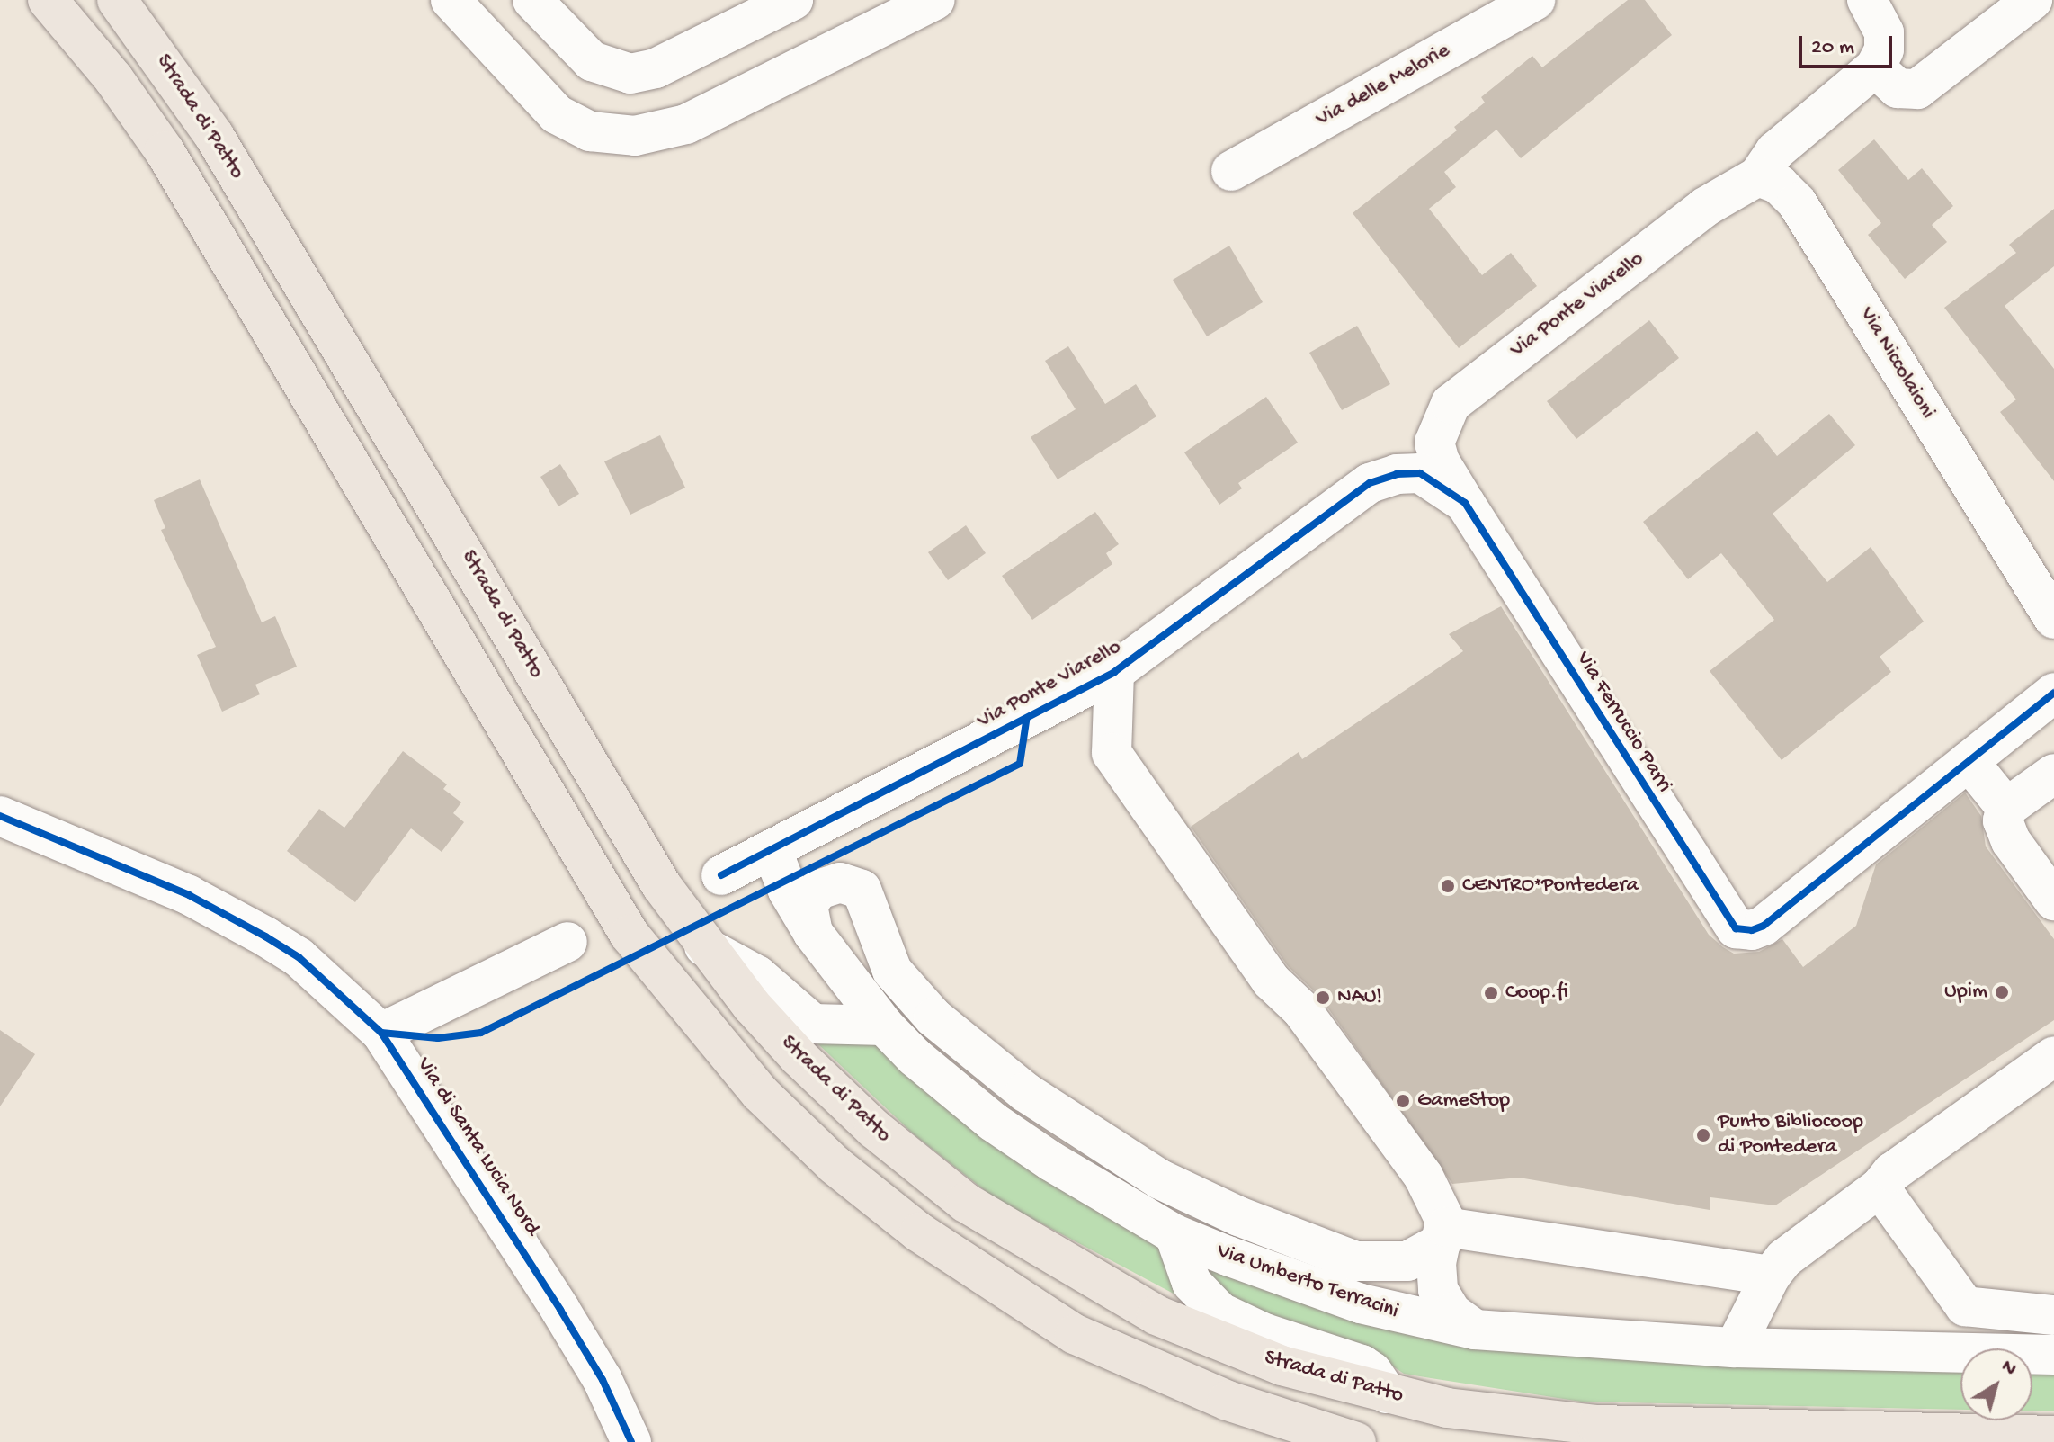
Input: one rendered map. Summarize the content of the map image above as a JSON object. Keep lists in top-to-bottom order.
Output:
{
  "streets": {
    "main road": ["Strada di Patto"],
    "street": [
      "Via delle Melorie",
      "Via Ponte Viarello",
      "Via Niccolaioni",
      "Via Ferruccio Parri",
      "Via di Santa Lucia Nord",
      "Via Umberto Terracini"
    ]
  },
  "crossings": [
    ["Via Ponte Viarello", "Via Niccolaioni"],
    ["Via Ponte Viarello", "Via Ferruccio Parri"],
    ["Via Ponte Viarello", "Via Umberto Terracini"]
  ],
  "places": [
    "CENTRO*Pontedera",
    "Upim",
    "Coop.fi",
    "NAU!",
    "GameStop",
    "Punto Bibliocoop di Pontedera"
  ],
  "scale_bar": "20 m",
  "north": "top right"
}
